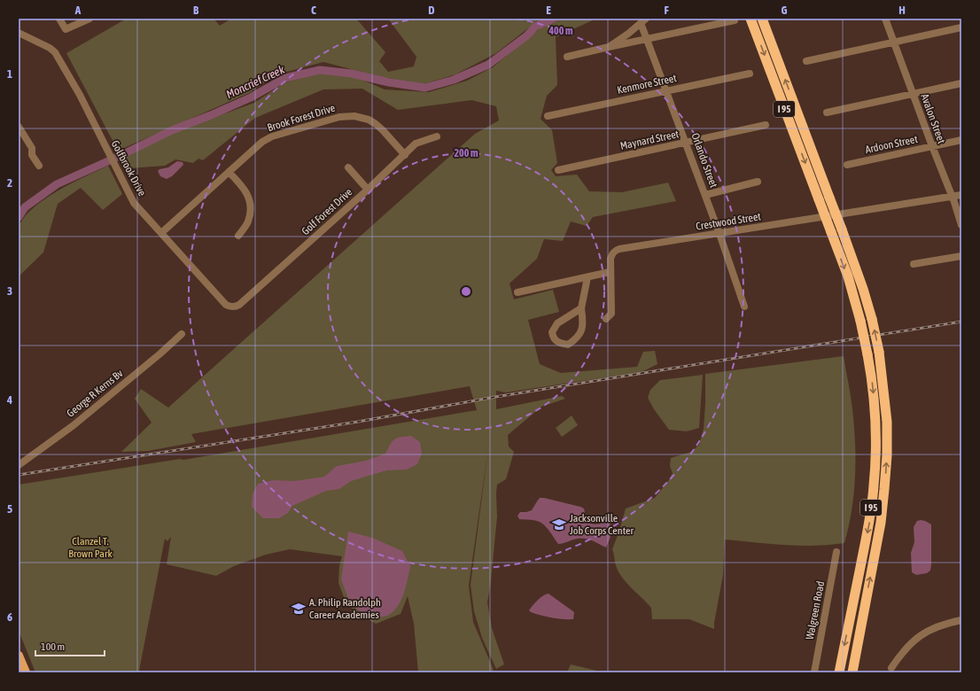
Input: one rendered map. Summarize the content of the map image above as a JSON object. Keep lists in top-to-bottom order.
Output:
{
  "streets": {
    "highway": ["I 95"],
    "street": [
      "Kenmore Street",
      "Brook Forest Drive",
      "Avalon Street",
      "Maynard Street",
      "Ardoon Street",
      "Orlando Street",
      "Golfbrook Drive",
      "Golf Forest Drive",
      "Crestwood Street",
      "George R Kerns Bv",
      "Walgreen Road"
    ]
  },
  "crossings": [
    ["Kenmore Street", "Orlando Street"],
    ["Brook Forest Drive", "Golfbrook Drive"],
    ["Brook Forest Drive", "Golf Forest Drive"],
    ["Avalon Street", "Ardoon Street"],
    ["Avalon Street", "Crestwood Street"],
    ["Maynard Street", "Orlando Street"],
    ["Orlando Street", "Crestwood Street"],
    ["Golfbrook Drive", "Golf Forest Drive"]
  ],
  "water": ["Moncrief Creek"],
  "parks": ["Clanzel T. Brown Park"],
  "places": {
    "school or university": ["Jacksonville Job Corps Center", "A. Philip Randolph Career Academies"]
  },
  "scale_bar": "100 m",
  "grid": {
    "columns": [
      "A",
      "B",
      "C",
      "D",
      "E",
      "F",
      "G",
      "H"
    ],
    "rows": [
      "1",
      "2",
      "3",
      "4",
      "5",
      "6"
    ]
  },
  "rings": ["400 m", "200 m"]
}
